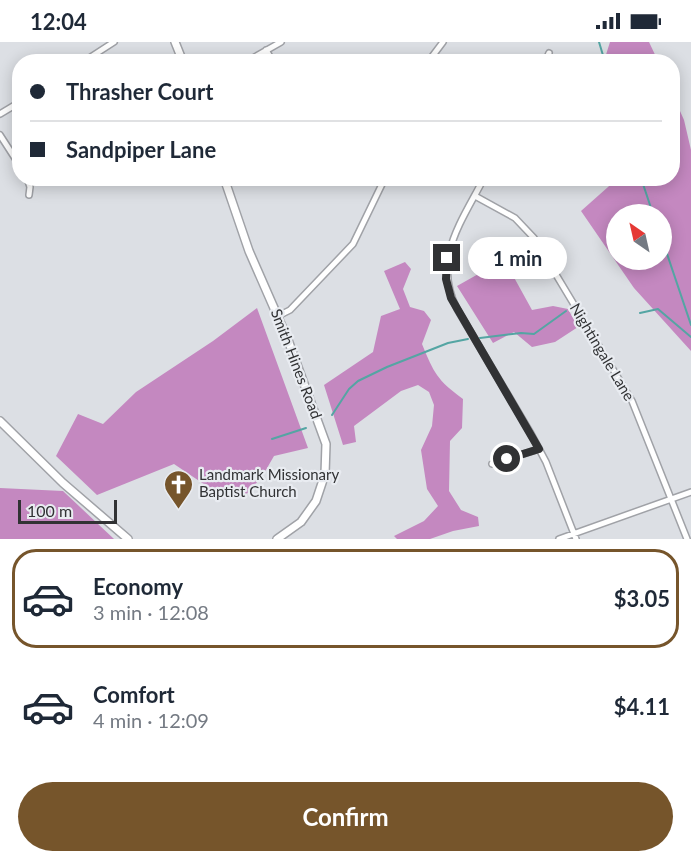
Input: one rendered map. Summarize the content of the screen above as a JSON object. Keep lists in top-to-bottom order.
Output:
{
  "streets": {
    "street": ["Nightingale Lane", "Smith Hines Road"]
  },
  "places": {
    "church": ["Landmark Missionary Baptist Church"]
  },
  "scale_bar": "100 m",
  "north": "top left",
  "page": {
    "status": "12:04",
    "banner": ["Thrasher Court", "Sandpiper Lane"],
    "bubble": "1 min",
    "scale": "100 m",
    "list": [
      {
        "name": "Economy",
        "note": "3 min · 12:08",
        "value": "$3.05"
      },
      {
        "name": "Comfort",
        "note": "4 min · 12:09",
        "value": "$4.11"
      }
    ],
    "buttons": "Confirm"
  }
}
